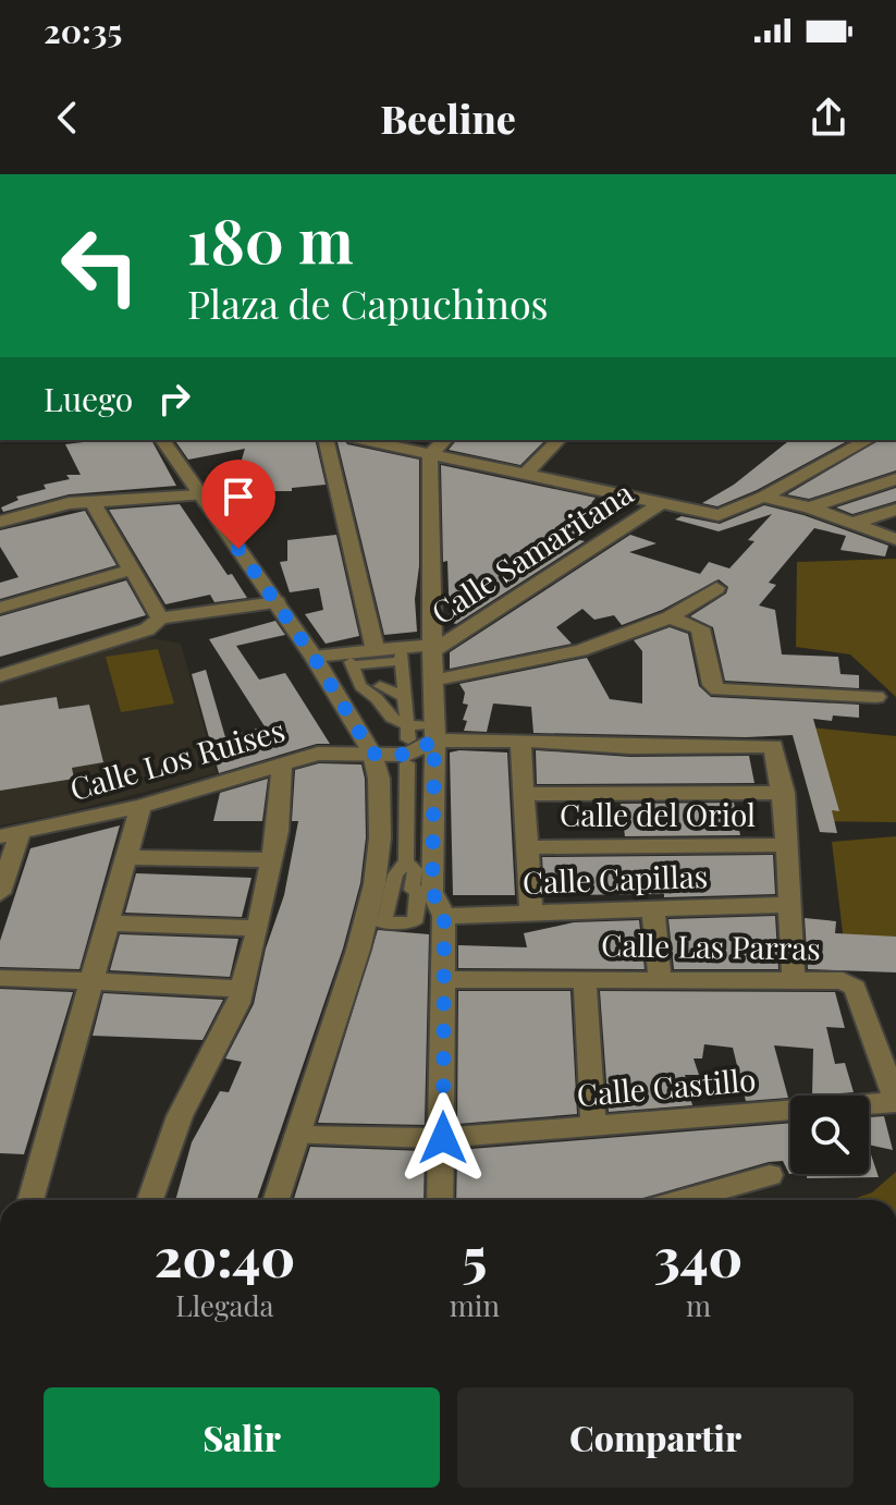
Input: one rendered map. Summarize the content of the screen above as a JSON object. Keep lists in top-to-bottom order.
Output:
{
  "streets": {
    "street": [
      "Calle Samaritana",
      "Calle Los Ruises",
      "Calle del Oriol",
      "Calle Capillas",
      "Calle Las Parras",
      "Calle Castillo"
    ]
  },
  "crossings": [
    ["Calle Las Parras", "Calle Castillo"]
  ],
  "page": {
    "status": "20:35",
    "header": "Beeline",
    "turn": ["180 m", "Plaza de Capuchinos"],
    "then": "Luego",
    "eta": [
      "20:40",
      "Llegada",
      "5",
      "min",
      "340",
      "m"
    ],
    "buttons": ["Salir", "Compartir"]
  }
}
